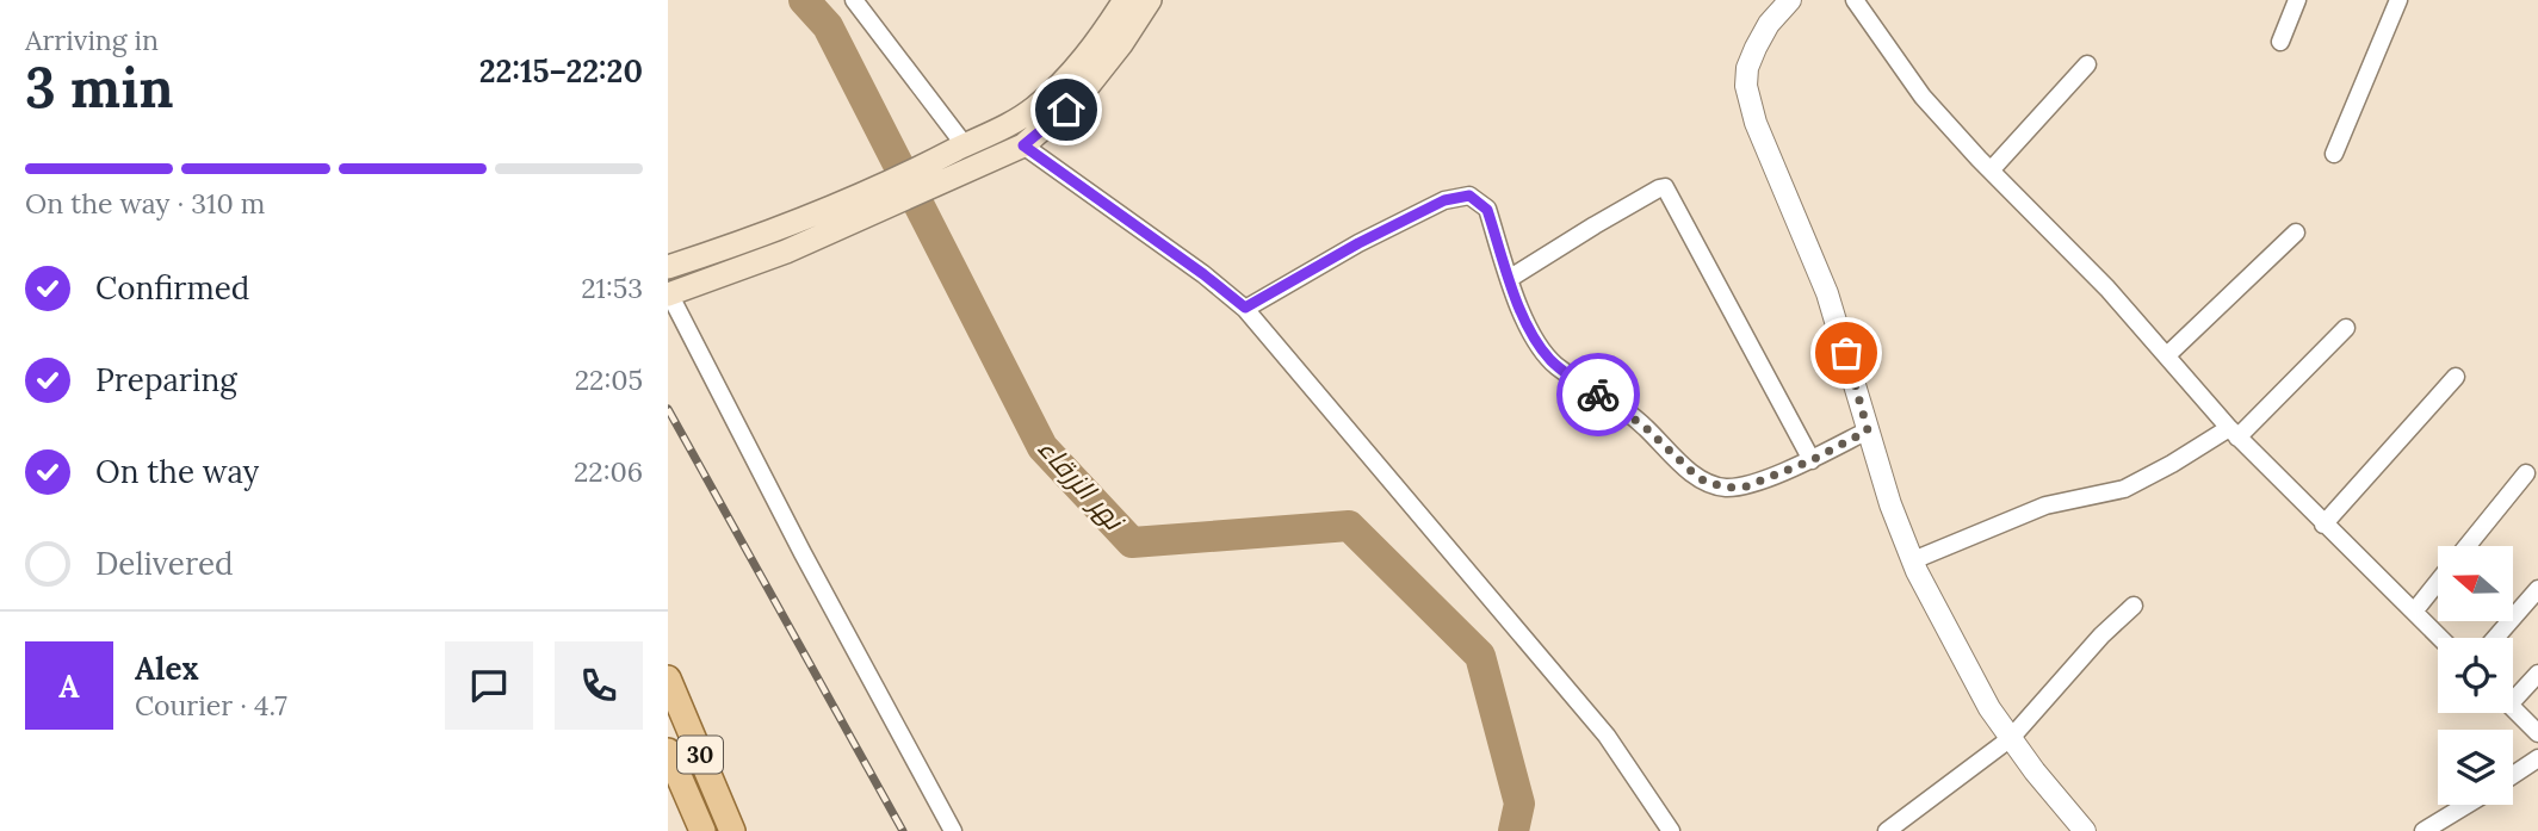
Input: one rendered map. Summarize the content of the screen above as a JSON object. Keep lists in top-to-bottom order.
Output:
{
  "streets": {
    "main road": ["30"]
  },
  "water": ["نهر الزرقاء"],
  "north": "left",
  "page": {
    "heading": ["3 min", "Arriving in", "22:15–22:20"],
    "panel": ["Alex", "Courier · 4.7"],
    "bar": "On the way · 310 m",
    "list": [
      ["Confirmed", "21:53"],
      ["Preparing", "22:05"],
      ["On the way", "22:06"],
      "Delivered"
    ],
    "round": "A"
  }
}
